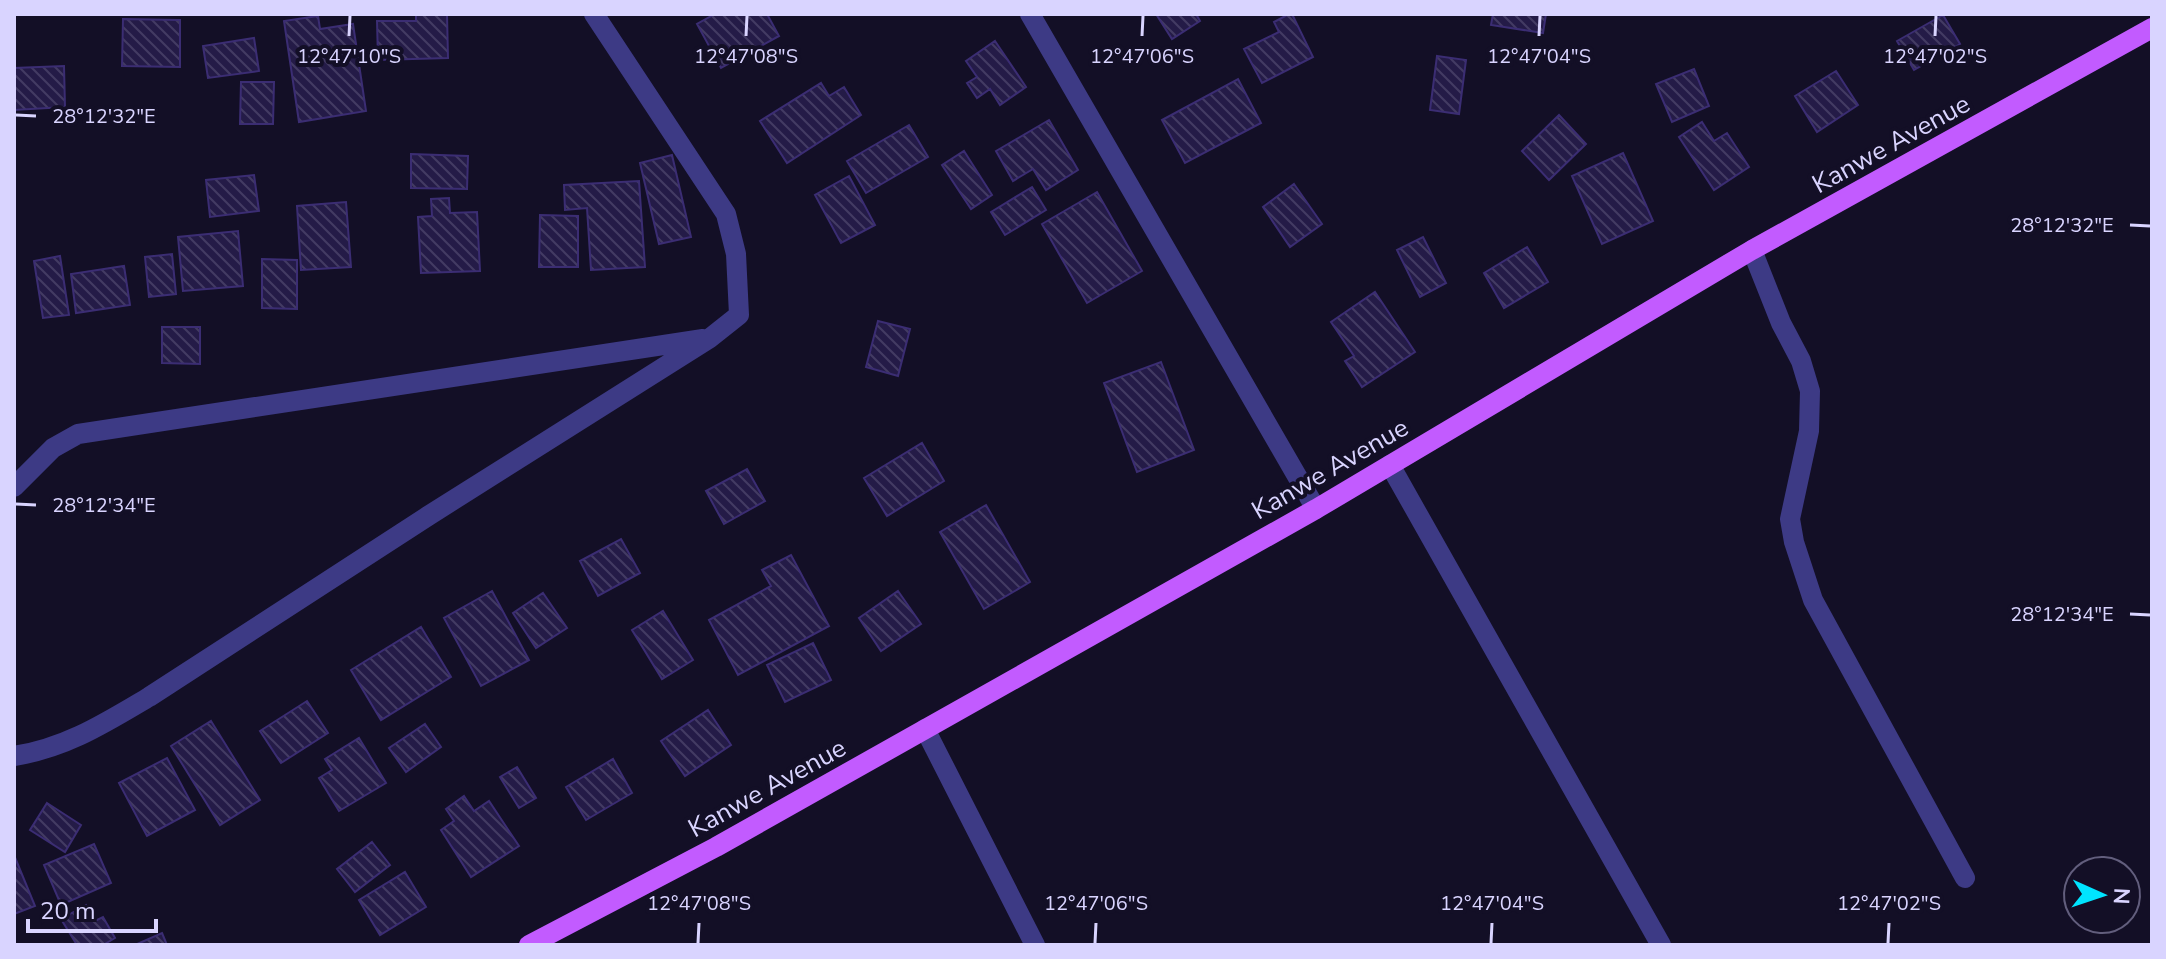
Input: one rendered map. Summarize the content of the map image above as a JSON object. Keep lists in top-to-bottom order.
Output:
{
  "streets": {
    "main road": ["Kanwe Avenue"]
  },
  "scale_bar": "20 m",
  "north": "right",
  "coordinates": [
    "12°47'10\"S",
    "12°47'08\"S",
    "12°47'06\"S",
    "12°47'04\"S",
    "12°47'02\"S",
    "28°12'32\"E",
    "28°12'34\"E"
  ]
}
